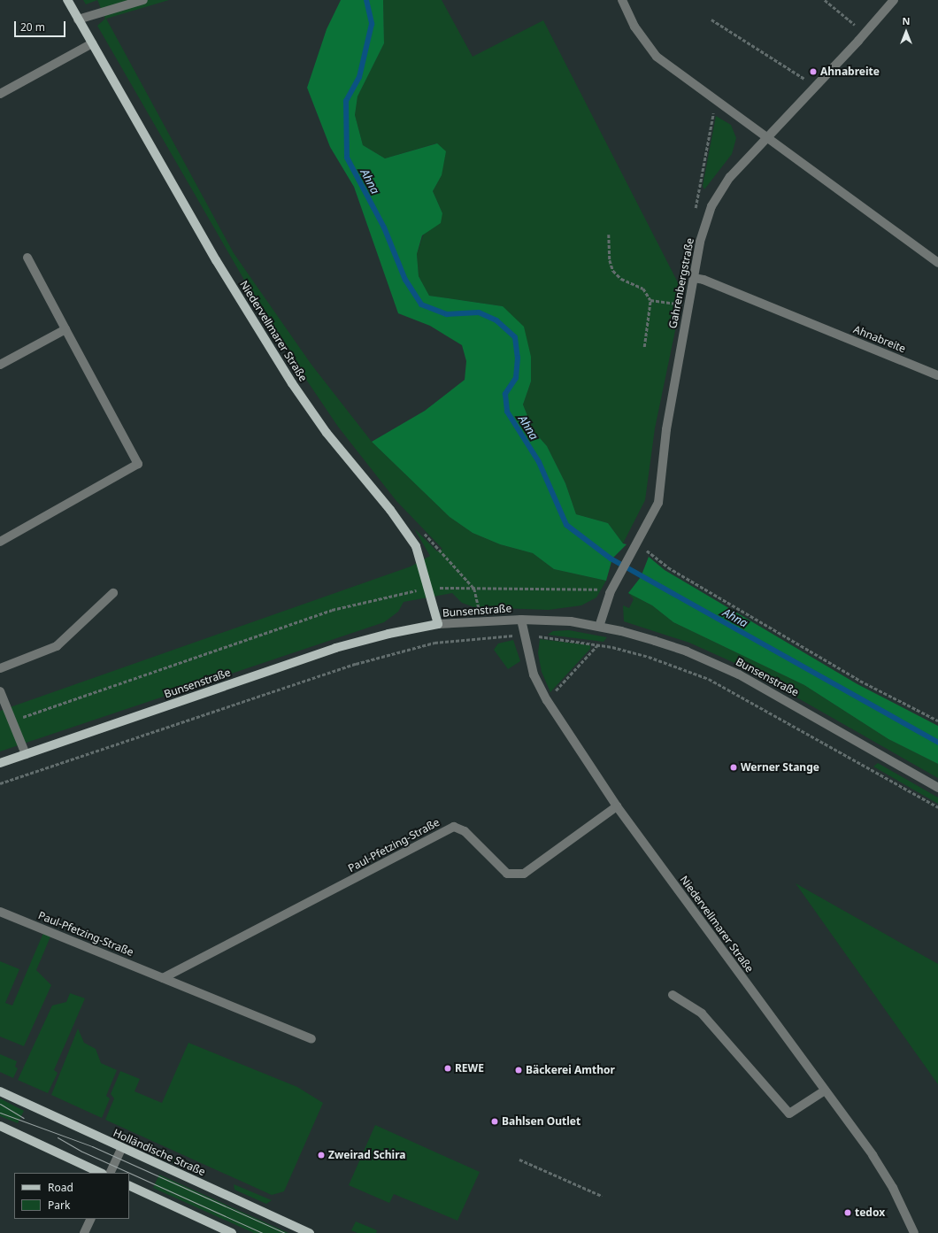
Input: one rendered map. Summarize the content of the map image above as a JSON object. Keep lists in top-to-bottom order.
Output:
{
  "streets": {
    "main road": ["Niedervellmarer Straße", "Bunsenstraße", "Holländische Straße"],
    "street": ["Gahrenbergstraße", "Ahnabreite", "Paul-Pfetzing-Straße"]
  },
  "crossings": [
    ["Gahrenbergstraße", "Ahnabreite"],
    ["Gahrenbergstraße", "Bunsenstraße"],
    ["Niedervellmarer Straße", "Bunsenstraße"],
    ["Niedervellmarer Straße", "Paul-Pfetzing-Straße"]
  ],
  "water": ["Ahna"],
  "places": [
    "Ahnabreite",
    "Werner Stange",
    "REWE",
    "Bäckerei Amthor",
    "Bahlsen Outlet",
    "Zweirad Schira",
    "tedox"
  ],
  "legend": ["Road", "Park"],
  "scale_bar": "20 m",
  "north": "top"
}
